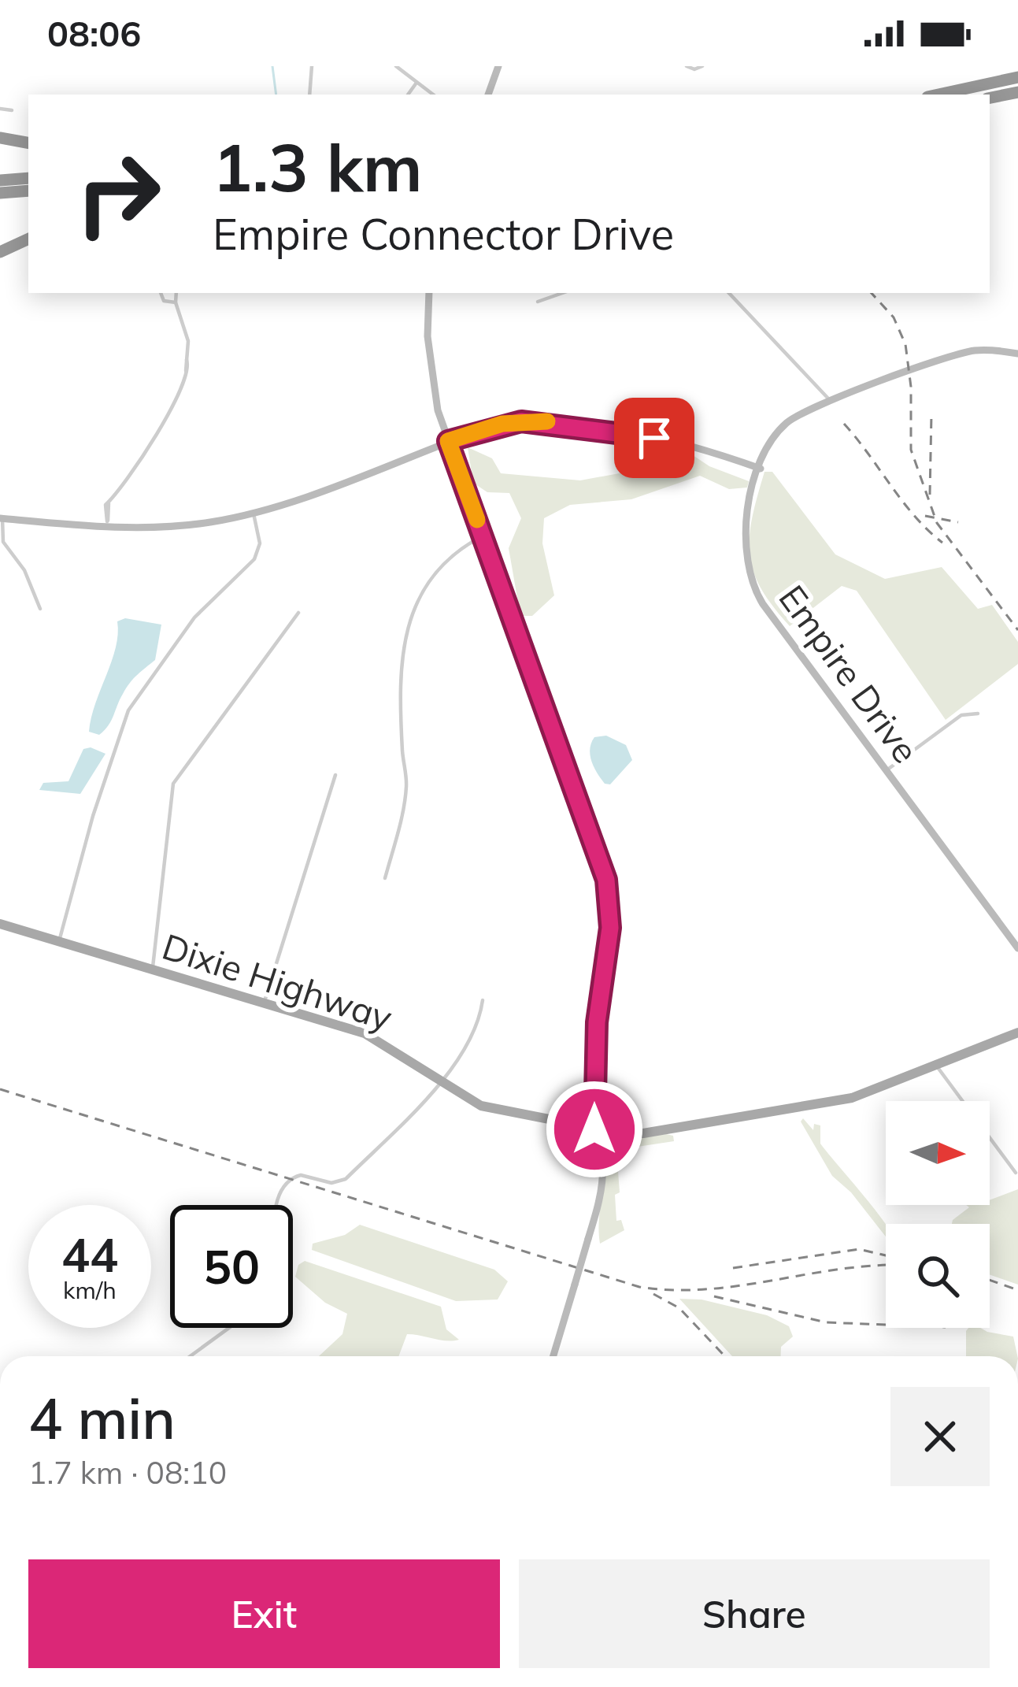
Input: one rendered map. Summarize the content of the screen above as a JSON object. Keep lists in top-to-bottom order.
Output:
{
  "streets": {
    "main road": ["Dixie Highway"],
    "street": ["Empire Drive"]
  },
  "north": "right",
  "page": {
    "status": "08:06",
    "turn": ["1.3 km", "Empire Connector Drive"],
    "speed": "44 km/h",
    "limit": "50",
    "heading": ["4 min", "1.7 km · 08:10"],
    "buttons": ["Exit", "Share"]
  }
}
